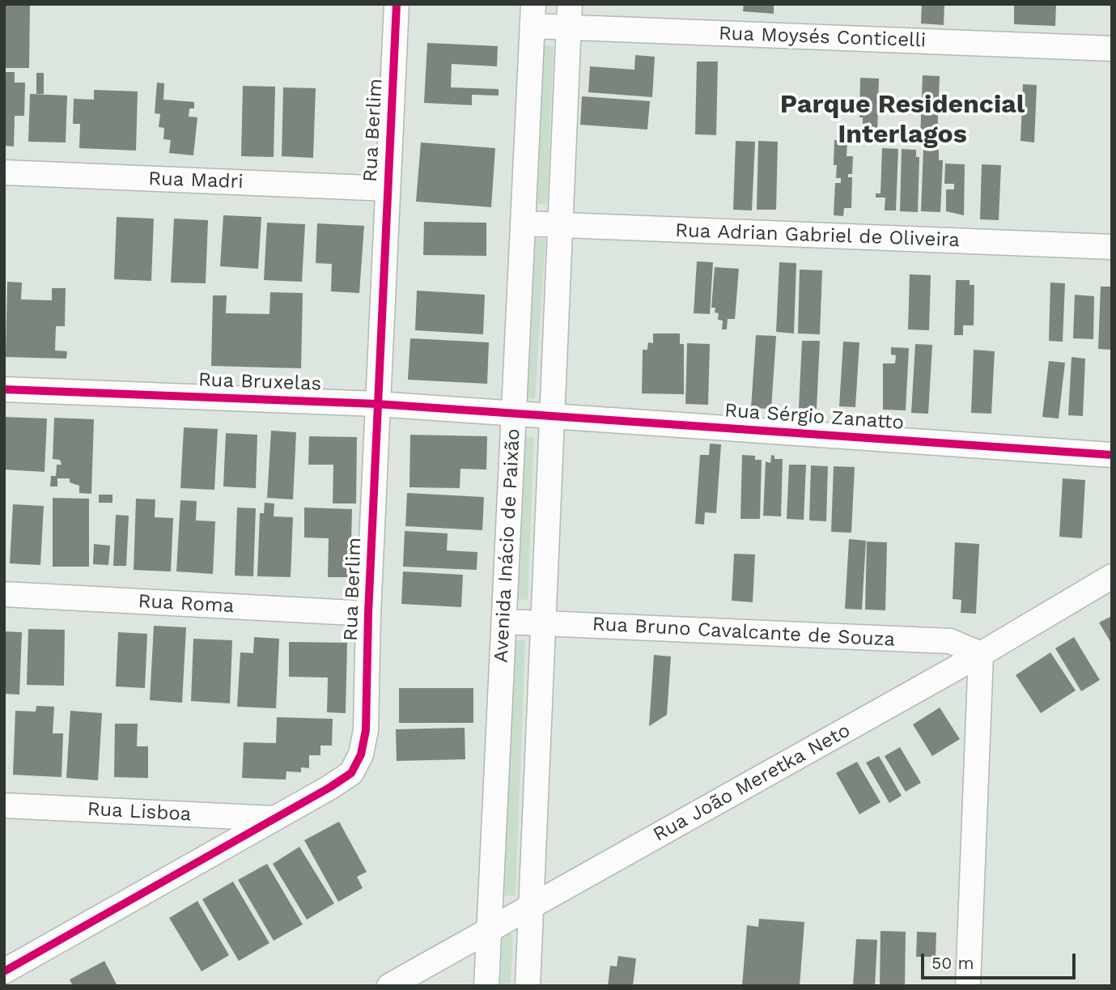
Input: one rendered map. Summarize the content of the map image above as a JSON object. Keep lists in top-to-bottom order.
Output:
{
  "streets": {
    "street": [
      "Rua Moysés Conticelli",
      "Rua Berlim",
      "Rua Madri",
      "Rua Adrian Gabriel de Oliveira",
      "Rua Bruxelas",
      "Rua Sérgio Zanatto",
      "Avenida Inácio de Paixão",
      "Rua Roma",
      "Rua Bruno Cavalcante de Souza",
      "Rua João Meretka Neto",
      "Rua Lisboa"
    ]
  },
  "crossings": [
    ["Rua Moysés Conticelli", "Avenida Inácio de Paixão"],
    ["Rua Berlim", "Rua Madri"],
    ["Rua Berlim", "Rua Bruxelas"],
    ["Rua Berlim", "Rua Roma"],
    ["Rua Berlim", "Rua Lisboa"],
    ["Rua Adrian Gabriel de Oliveira", "Avenida Inácio de Paixão"],
    ["Rua Bruxelas", "Rua Sérgio Zanatto"],
    ["Rua Bruxelas", "Avenida Inácio de Paixão"],
    ["Rua Sérgio Zanatto", "Avenida Inácio de Paixão"],
    ["Avenida Inácio de Paixão", "Rua Bruno Cavalcante de Souza"],
    ["Avenida Inácio de Paixão", "Rua João Meretka Neto"],
    ["Rua Bruno Cavalcante de Souza", "Rua João Meretka Neto"]
  ],
  "districts": ["Parque Residencial Interlagos"],
  "scale_bar": "50 m"
}
